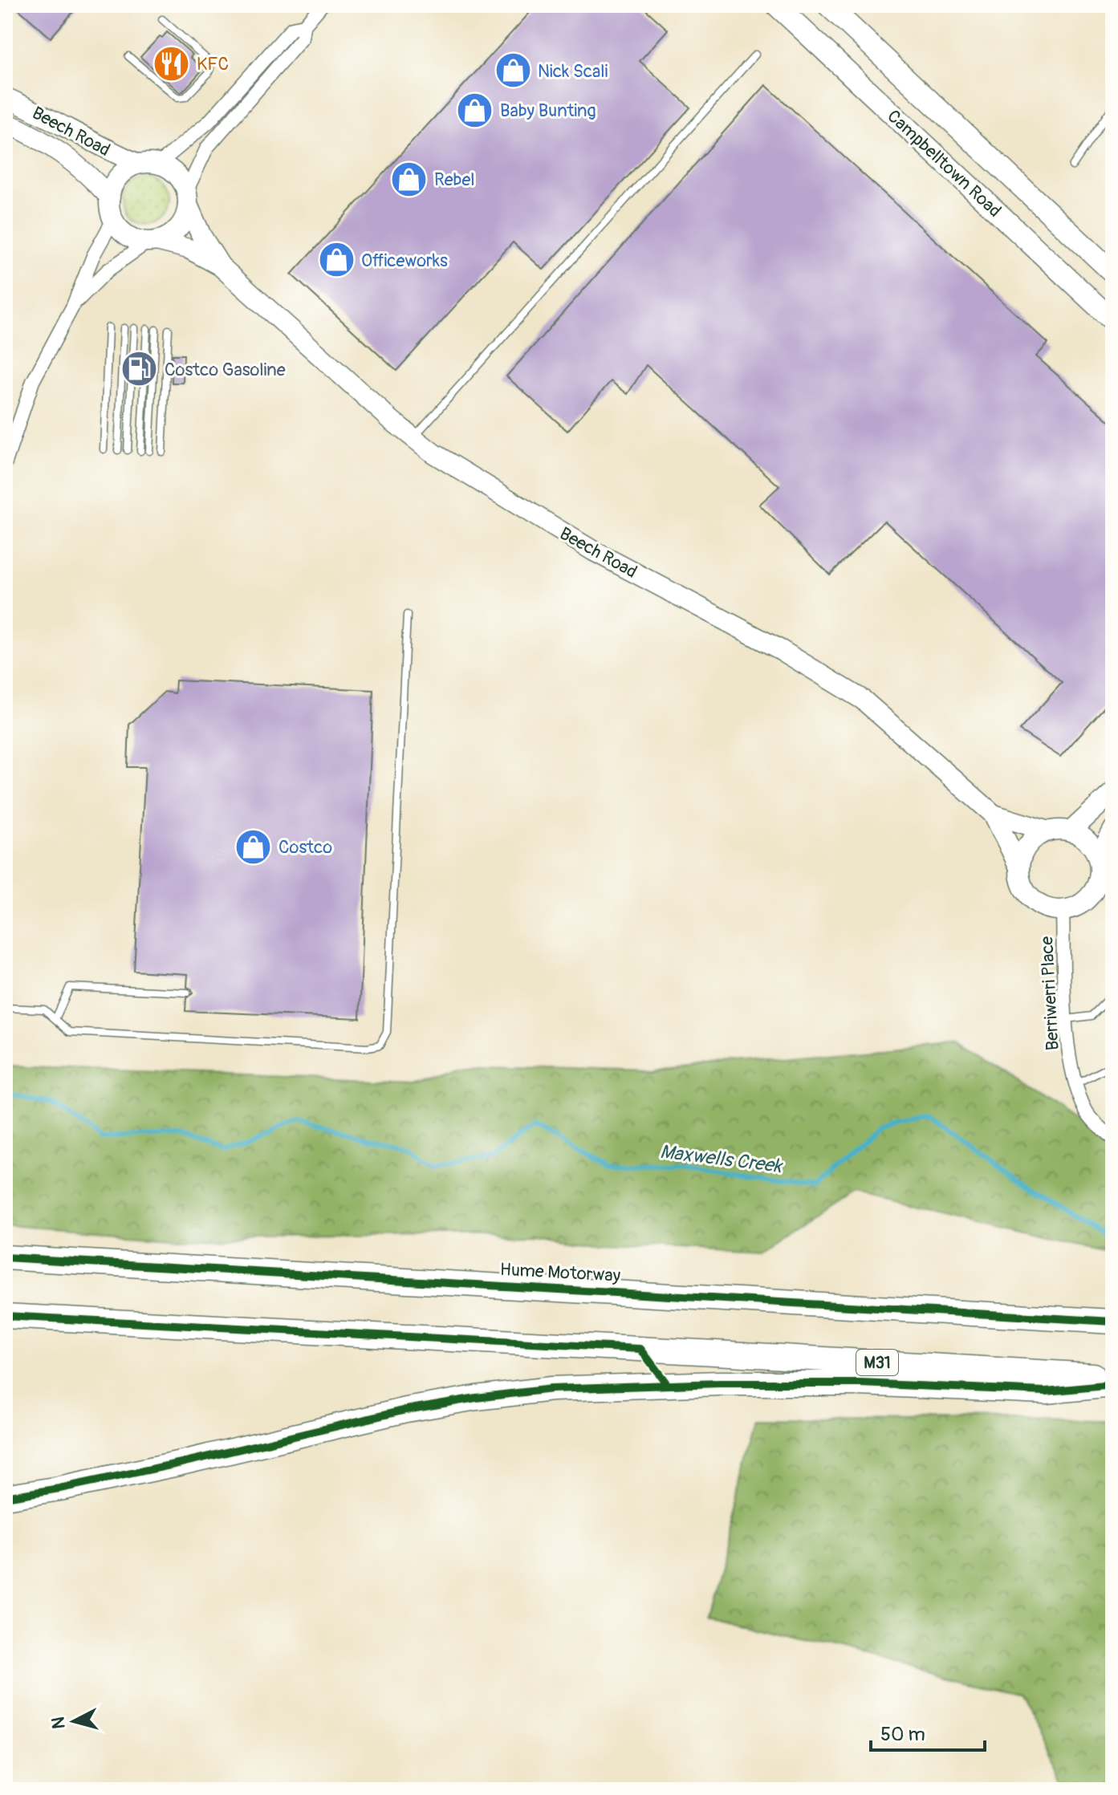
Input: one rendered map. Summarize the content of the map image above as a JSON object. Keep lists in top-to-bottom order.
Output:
{
  "streets": {
    "highway": ["Hume Motorway", "M31"],
    "main road": ["Beech Road", "Campbelltown Road"],
    "street": ["Berriwerri Place"]
  },
  "crossings": [
    ["Beech Road", "Berriwerri Place"]
  ],
  "water": ["Maxwells Creek"],
  "places": {
    "restaurant": ["KFC"],
    "shop": [
      "Nick Scali",
      "Baby Bunting",
      "Rebel",
      "Officeworks",
      "Costco"
    ],
    "fuel station": ["Costco Gasoline"]
  },
  "scale_bar": "50 m",
  "north": "left"
}
